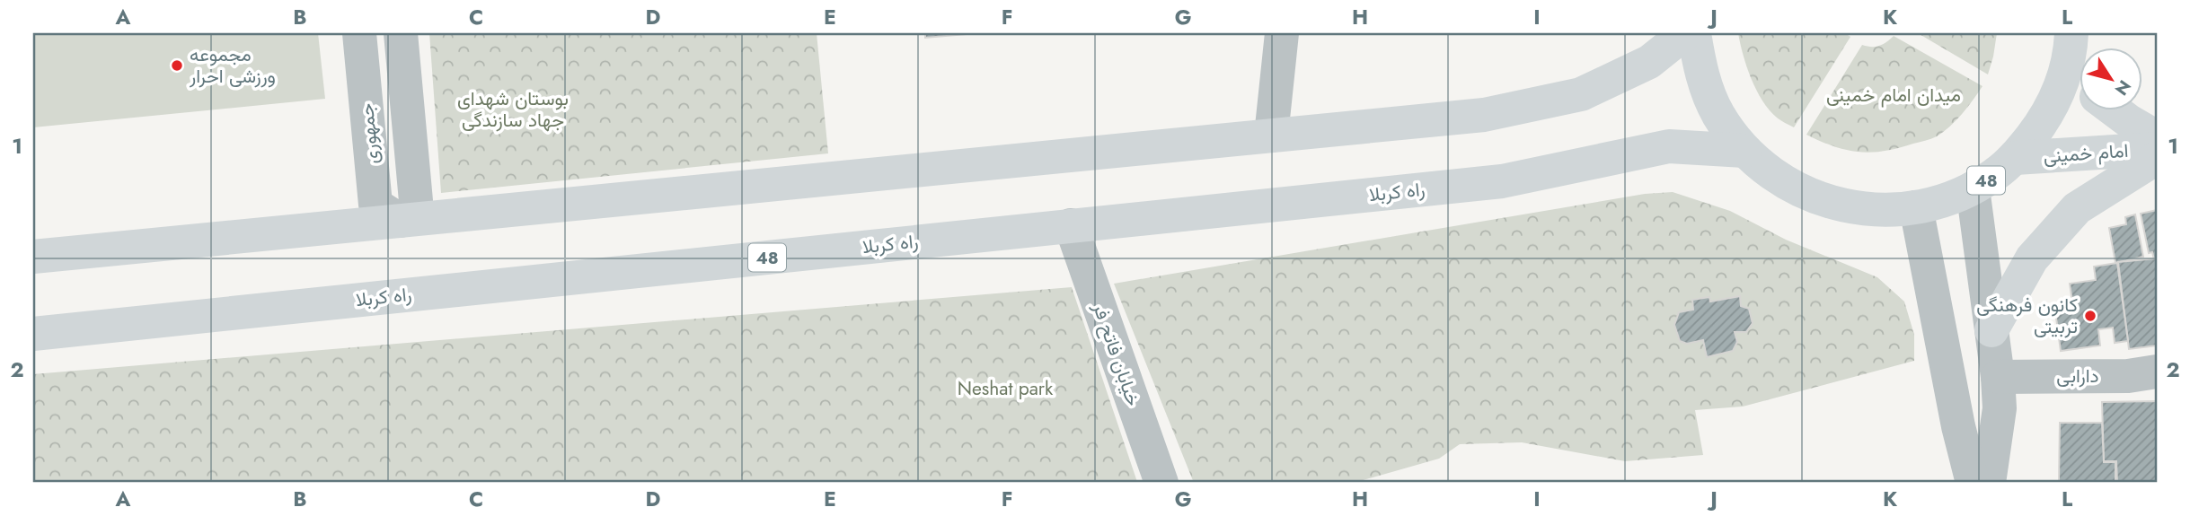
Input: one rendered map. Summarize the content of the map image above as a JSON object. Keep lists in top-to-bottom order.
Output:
{
  "streets": {
    "main road": ["امام خمینی", "48", "راه کربلا"],
    "street": ["جمهوری", "خیابان فاتح فر", "دارابی"]
  },
  "crossings": [
    ["امام خمینی", "48"],
    ["48", "راه کربلا"],
    ["راه کربلا", "خیابان فاتح فر"]
  ],
  "parks": ["میدان امام خمینی", "بوستان شهدای جهاد سازندگی", "Neshat park"],
  "places": ["مجموعه ورزشی احرار", "کانون فرهنگی تربیتی"],
  "north": "bottom right",
  "grid": {
    "columns": [
      "A",
      "B",
      "C",
      "D",
      "E",
      "F",
      "G",
      "H",
      "I",
      "J",
      "K",
      "L"
    ],
    "rows": ["1", "2"]
  }
}
